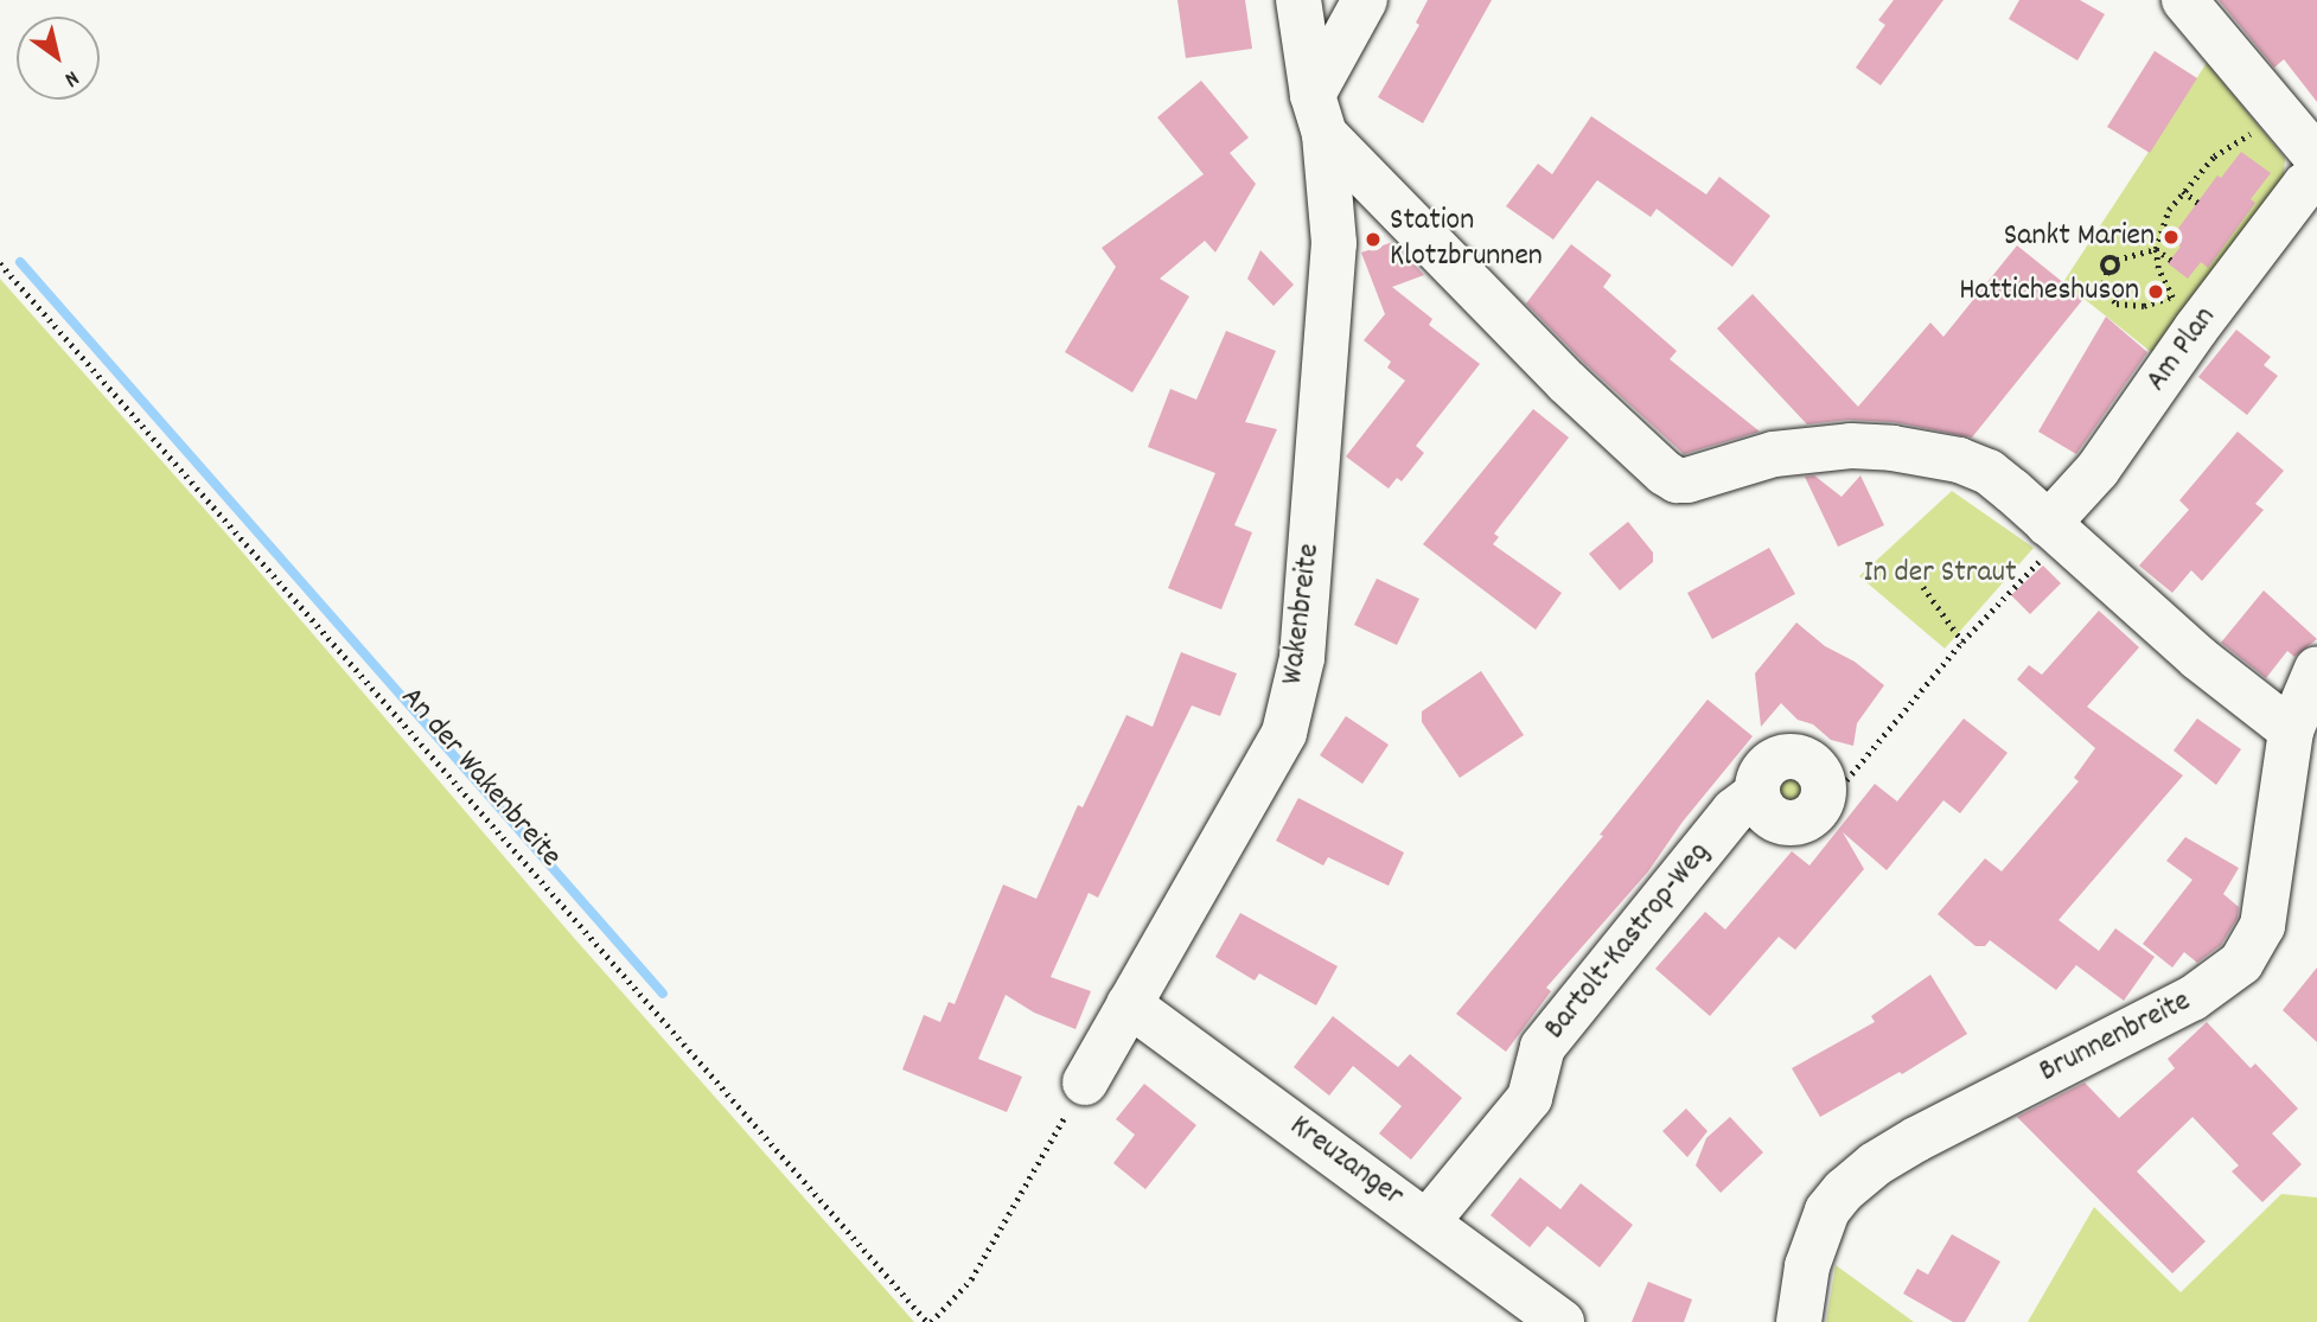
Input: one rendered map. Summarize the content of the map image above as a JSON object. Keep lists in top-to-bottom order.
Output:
{
  "streets": {
    "street": [
      "Am Plan",
      "Wakenbreite",
      "Bartolt-Kastrop-Weg",
      "Brunnenbreite",
      "Kreuzanger"
    ],
    "path": ["An der Wakenbreite"]
  },
  "crossings": [
    ["Wakenbreite", "Kreuzanger"],
    ["Bartolt-Kastrop-Weg", "Kreuzanger"]
  ],
  "parks": ["In der Straut"],
  "places": ["Sankt Marien", "Station Klotzbrunnen", "Hatticheshuson"],
  "north": "bottom right"
}
